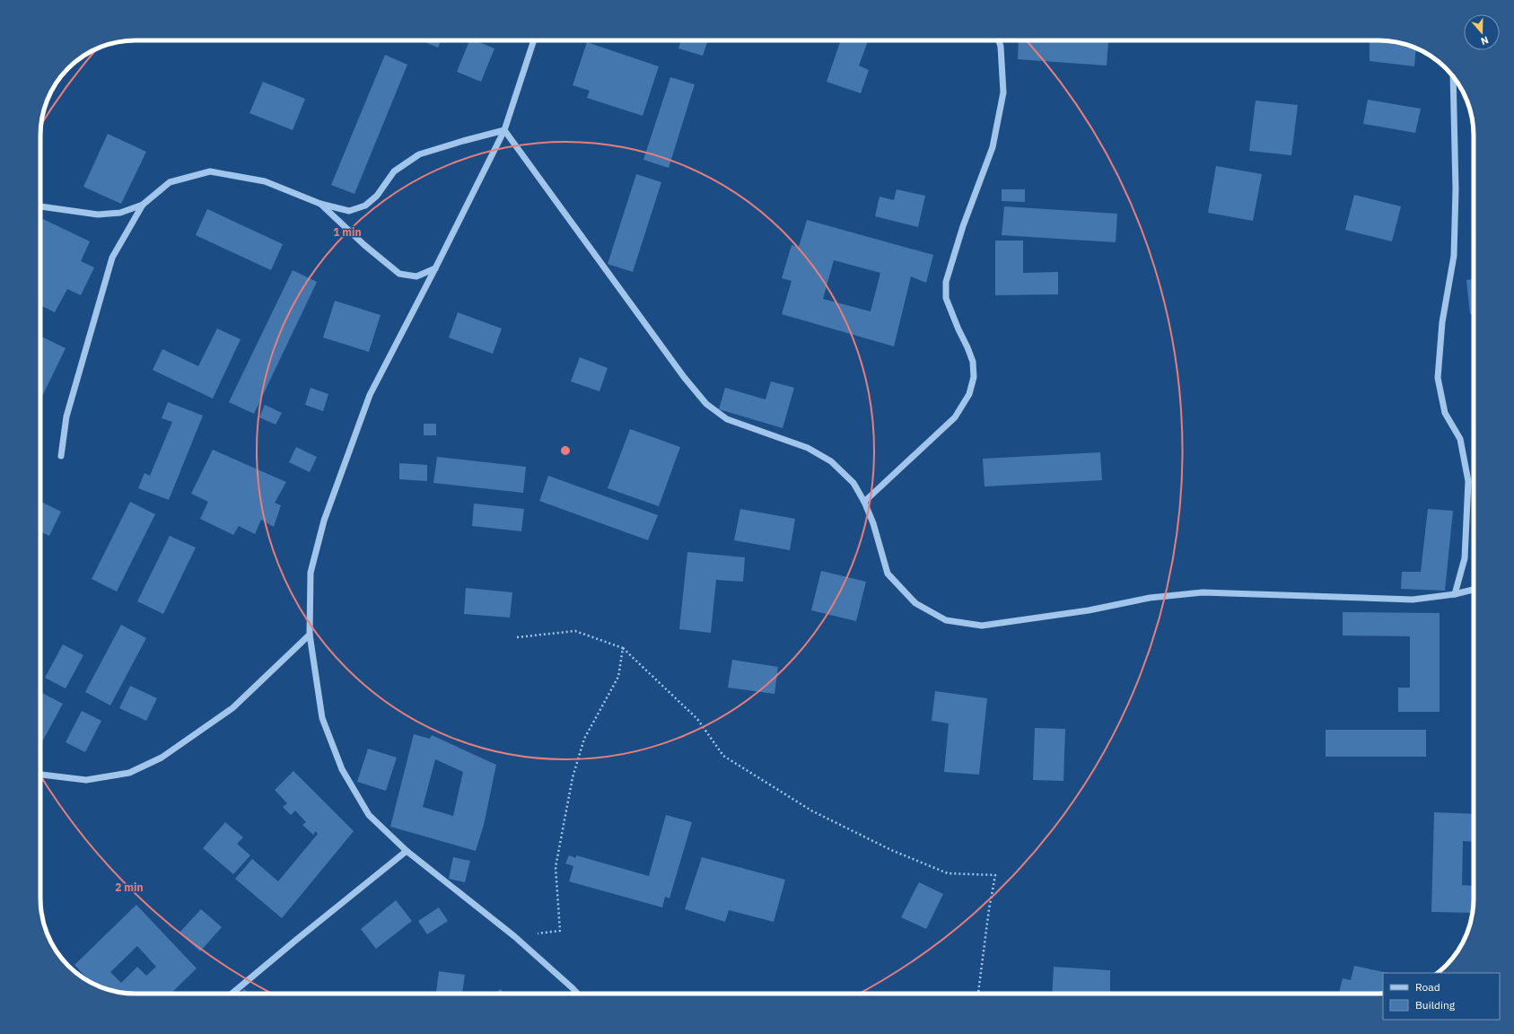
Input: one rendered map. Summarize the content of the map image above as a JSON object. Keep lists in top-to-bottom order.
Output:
{
  "legend": ["Road", "Building"],
  "north": "bottom",
  "rings": ["1 min", "2 min"]
}
